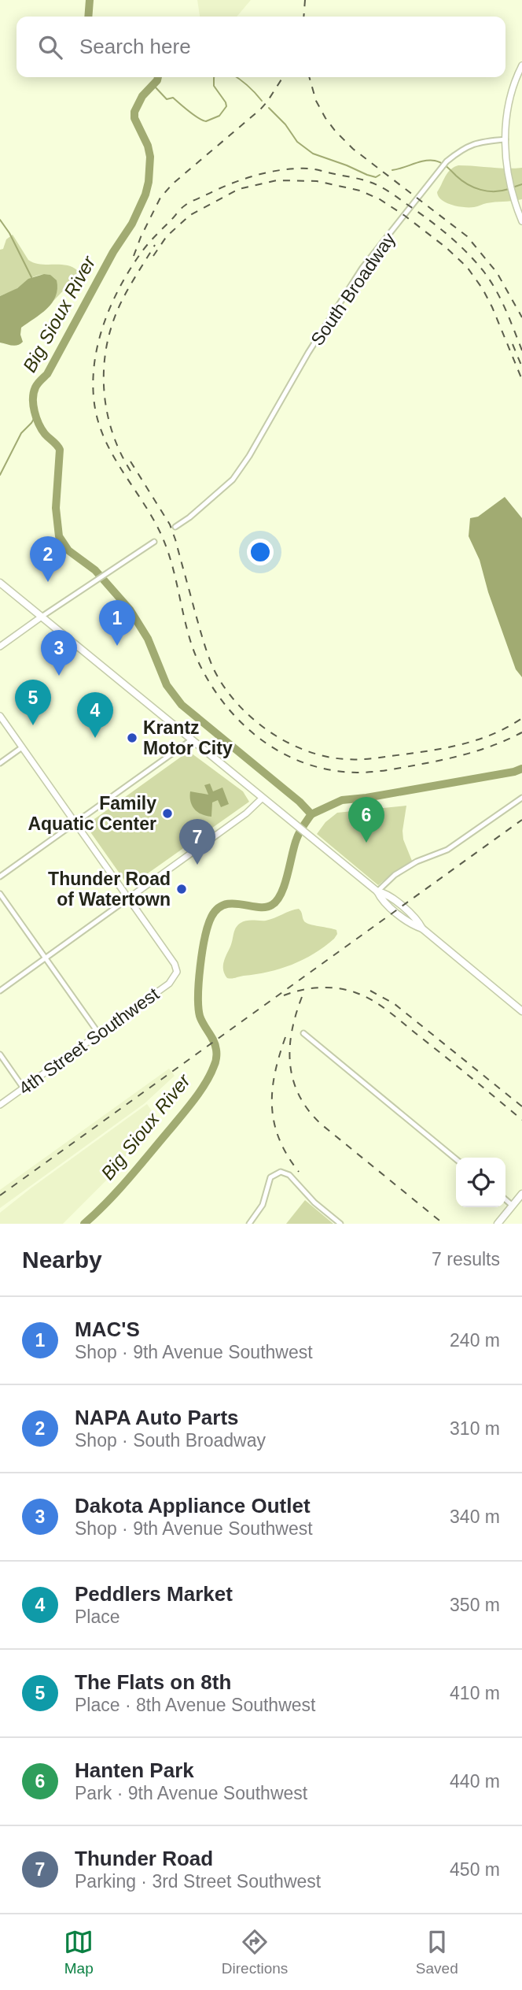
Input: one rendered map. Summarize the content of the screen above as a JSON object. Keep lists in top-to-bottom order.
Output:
{
  "streets": {
    "street": ["South Broadway", "4th Street Southwest"]
  },
  "water": ["Big Sioux River"],
  "places": ["Krantz Motor City", "Family Aquatic Center", "Thunder Road of Watertown"],
  "page": {
    "search": "Search here",
    "pins": [
      "2",
      "1",
      "3",
      "5",
      "4",
      "6",
      "7"
    ],
    "heading": ["Nearby", "7 results"],
    "list": [
      {
        "mark": "1",
        "name": "MAC'S",
        "note": "Shop · 9th Avenue Southwest",
        "value": "240 m"
      },
      {
        "mark": "2",
        "name": "NAPA Auto Parts",
        "note": "Shop · South Broadway",
        "value": "310 m"
      },
      {
        "mark": "3",
        "name": "Dakota Appliance Outlet",
        "note": "Shop · 9th Avenue Southwest",
        "value": "340 m"
      },
      {
        "mark": "4",
        "name": "Peddlers Market",
        "note": "Place",
        "value": "350 m"
      },
      {
        "mark": "5",
        "name": "The Flats on 8th",
        "note": "Place · 8th Avenue Southwest",
        "value": "410 m"
      },
      {
        "mark": "6",
        "name": "Hanten Park",
        "note": "Park · 9th Avenue Southwest",
        "value": "440 m"
      },
      {
        "mark": "7",
        "name": "Thunder Road",
        "note": "Parking · 3rd Street Southwest",
        "value": "450 m"
      }
    ],
    "nav": ["Map", "Directions", "Saved"]
  }
}
